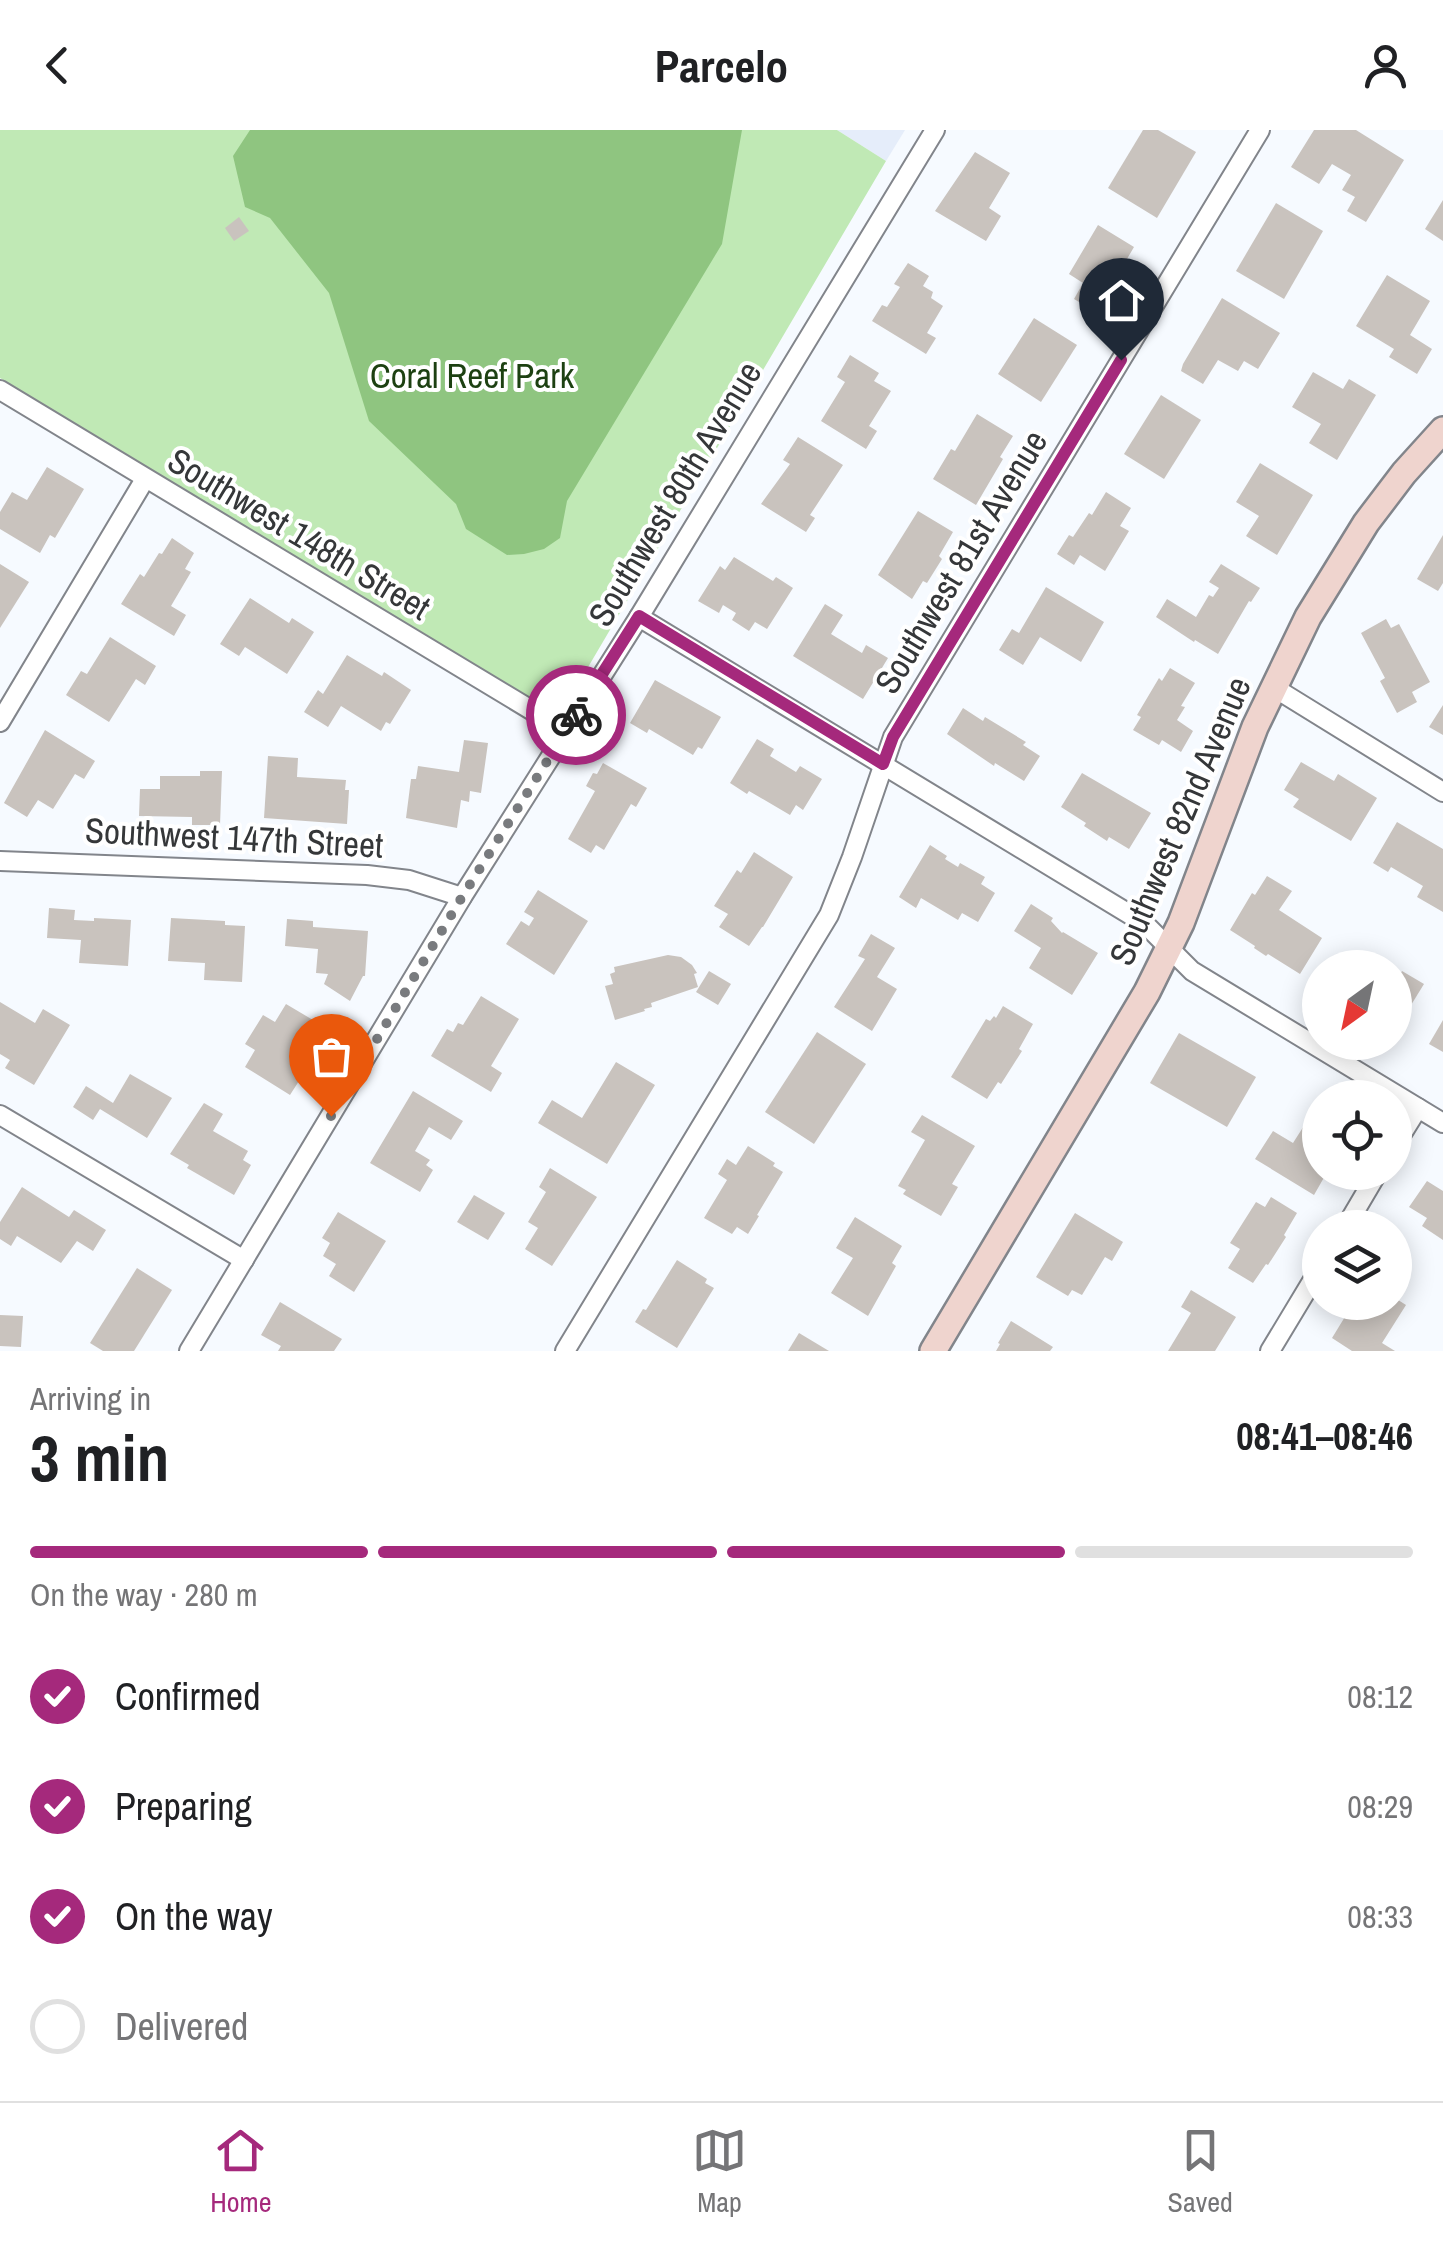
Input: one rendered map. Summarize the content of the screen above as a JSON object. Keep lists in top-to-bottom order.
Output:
{
  "streets": {
    "street": [
      "Southwest 80th Avenue",
      "Southwest 148th Street",
      "Southwest 81st Avenue",
      "Southwest 82nd Avenue",
      "Southwest 147th Street"
    ]
  },
  "crossings": [
    ["Southwest 80th Avenue", "Southwest 148th Street"],
    ["Southwest 80th Avenue", "Southwest 147th Street"]
  ],
  "parks": ["Coral Reef Park"],
  "north": "bottom left",
  "page": {
    "header": "Parcelo",
    "heading": ["3 min", "Arriving in", "08:41–08:46"],
    "bar": "On the way · 280 m",
    "list": [
      ["Confirmed", "08:12"],
      ["Preparing", "08:29"],
      ["On the way", "08:33"],
      "Delivered"
    ],
    "tabs": ["Home", "Map", "Saved"]
  }
}
